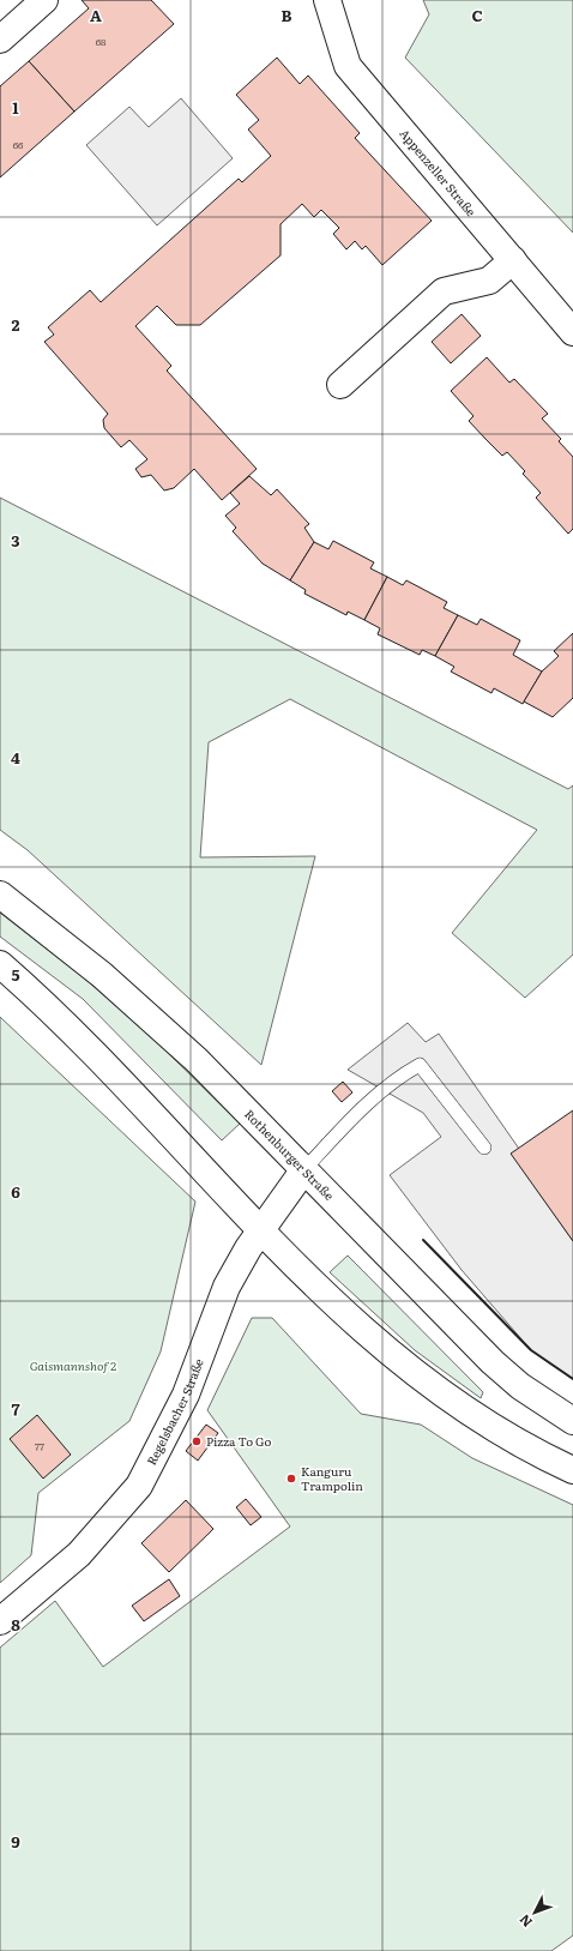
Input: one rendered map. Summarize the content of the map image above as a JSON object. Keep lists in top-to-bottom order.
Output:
{
  "streets": {
    "main road": ["Appenzeller Straße", "Rothenburger Straße", "Regelsbacher Straße"]
  },
  "crossings": [
    ["Rothenburger Straße", "Regelsbacher Straße"]
  ],
  "parks": ["Gaismannshof 2"],
  "places": ["Pizza To Go", "Kanguru Trampolin"],
  "house_numbers": ["68", "66", "77"],
  "north": "bottom left",
  "grid": {
    "columns": ["A", "B", "C"],
    "rows": [
      "1",
      "2",
      "3",
      "4",
      "5",
      "6",
      "7",
      "8",
      "9"
    ]
  }
}
